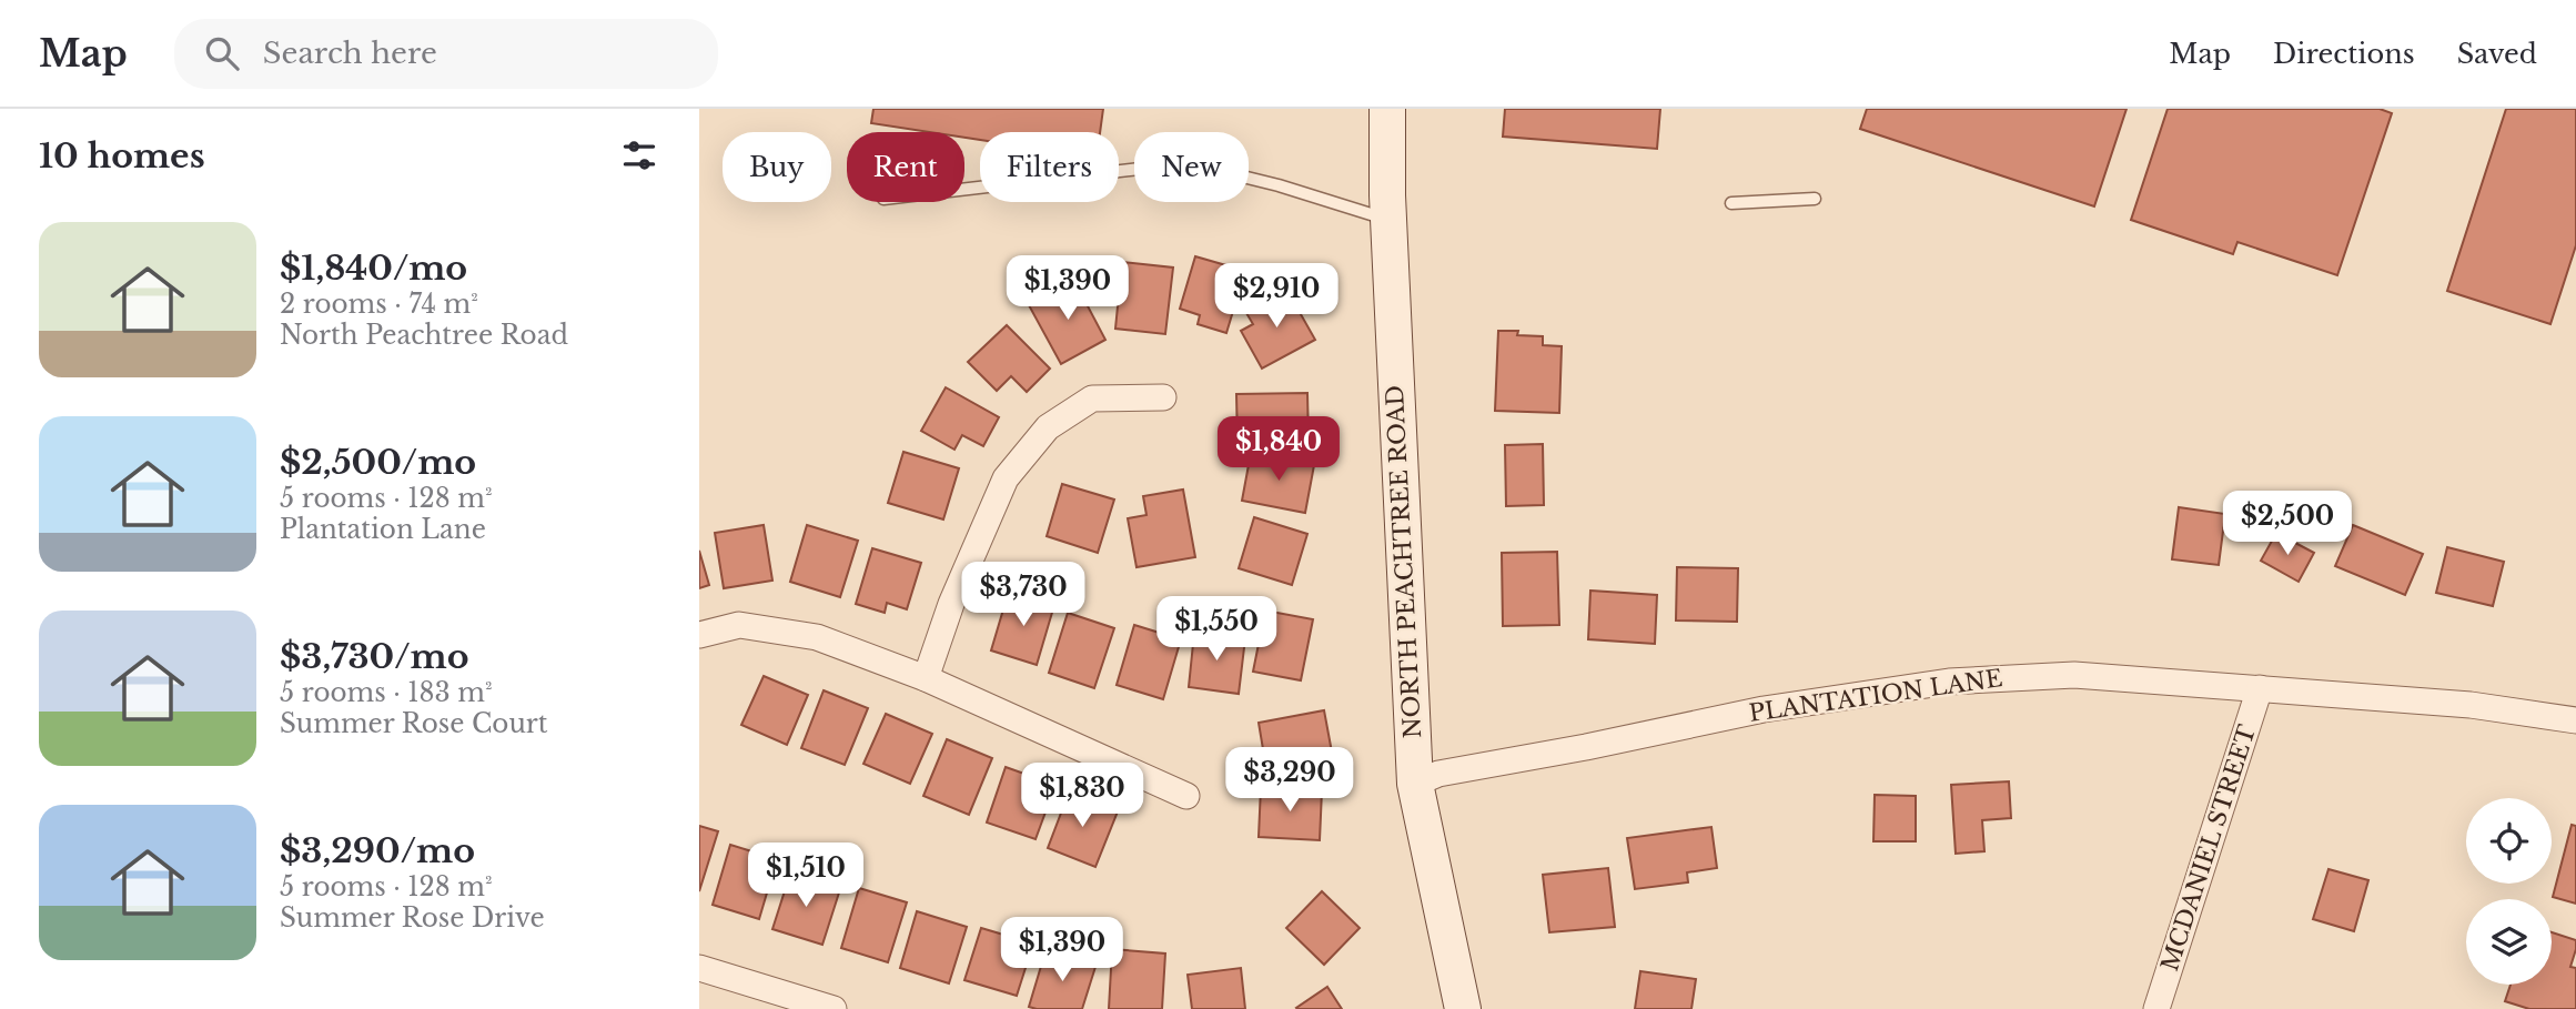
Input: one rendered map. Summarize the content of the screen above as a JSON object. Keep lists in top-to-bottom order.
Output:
{
  "streets": {
    "street": ["NORTH PEACHTREE ROAD", "PLANTATION LANE", "MCDANIEL STREET"]
  },
  "crossings": [
    ["NORTH PEACHTREE ROAD", "PLANTATION LANE"],
    ["PLANTATION LANE", "MCDANIEL STREET"]
  ],
  "page": {
    "header": "Map",
    "search": "Search here",
    "nav": ["Map", "Directions", "Saved"],
    "heading": "10 homes",
    "chip": [
      "Buy",
      "Rent",
      "Filters",
      "New"
    ],
    "list": [
      {
        "name": "$1,840/mo",
        "note": "2 rooms · 74 m² · North Peachtree Road"
      },
      {
        "name": "$2,500/mo",
        "note": "5 rooms · 128 m² · Plantation Lane"
      },
      {
        "name": "$3,730/mo",
        "note": "5 rooms · 183 m² · Summer Rose Court"
      },
      {
        "name": "$3,290/mo",
        "note": "5 rooms · 128 m² · Summer Rose Drive"
      }
    ],
    "price": [
      "$1,390",
      "$2,910",
      "$1,840",
      "$2,500",
      "$3,730",
      "$1,550",
      "$3,290",
      "$1,830",
      "$1,510",
      "$1,390"
    ]
  }
}
